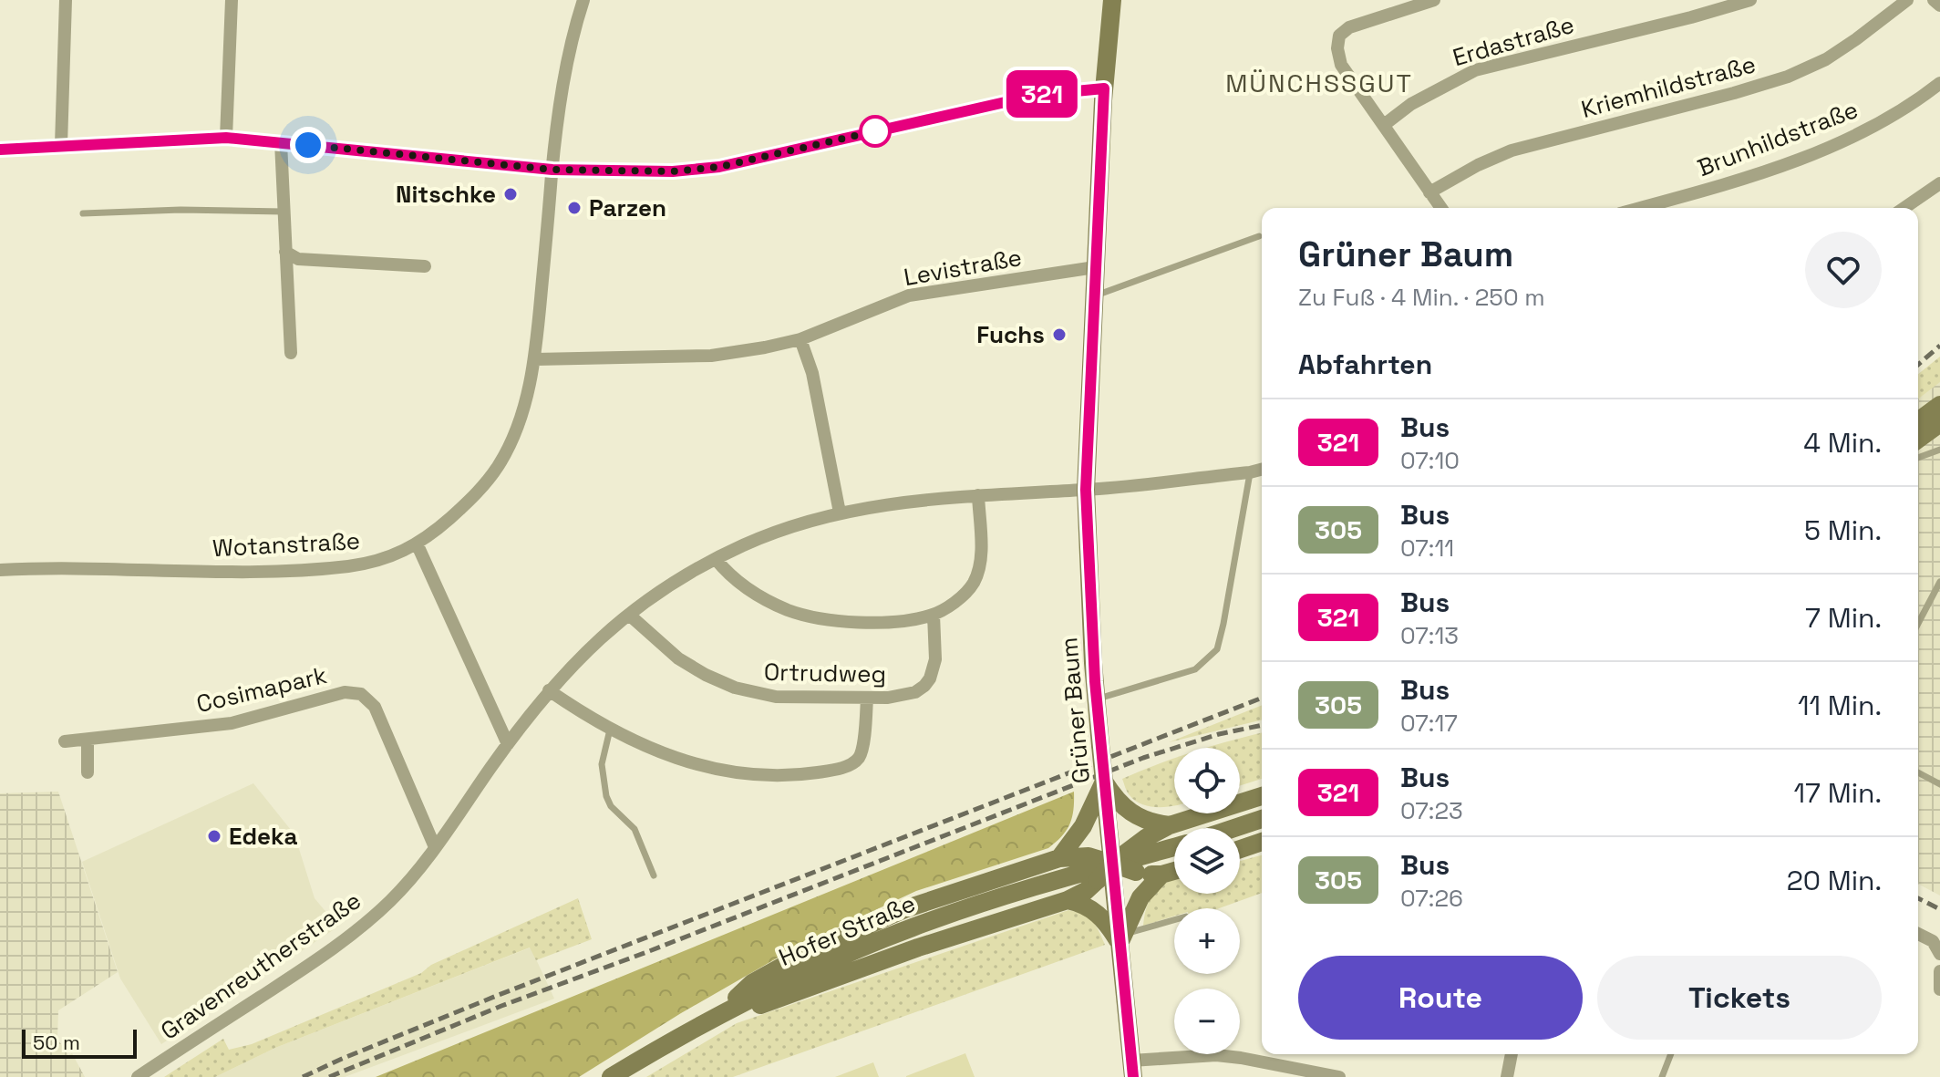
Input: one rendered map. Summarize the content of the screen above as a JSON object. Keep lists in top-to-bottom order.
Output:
{
  "streets": {
    "main road": ["Grüner Baum", "Hofer Straße"],
    "street": [
      "Erdastraße",
      "Kriemhildstraße",
      "Brunhildstraße",
      "Levistraße",
      "Wotanstraße",
      "Ortrudweg",
      "Cosimapark",
      "Gravenreutherstraße"
    ]
  },
  "crossings": [
    ["Levistraße", "Wotanstraße"],
    ["Levistraße", "Grüner Baum"],
    ["Ortrudweg", "Gravenreutherstraße"],
    ["Cosimapark", "Gravenreutherstraße"],
    ["Grüner Baum", "Hofer Straße"],
    ["Grüner Baum", "Gravenreutherstraße"]
  ],
  "districts": ["MÜNCHSSGUT"],
  "places": [
    "Nitschke",
    "Parzen",
    "Fuchs",
    "Edeka"
  ],
  "lines": ["bus line 321"],
  "scale_bar": "50 m",
  "page": {
    "on_map": "321",
    "heading": [
      ["Grüner Baum", "Zu Fuß · 4 Min. · 250 m"],
      "Abfahrten"
    ],
    "list": [
      {
        "mark": "321",
        "name": "Bus",
        "note": "07:10",
        "value": "4 Min."
      },
      {
        "mark": "305",
        "name": "Bus",
        "note": "07:11",
        "value": "5 Min."
      },
      {
        "mark": "321",
        "name": "Bus",
        "note": "07:13",
        "value": "7 Min."
      },
      {
        "mark": "305",
        "name": "Bus",
        "note": "07:17",
        "value": "11 Min."
      },
      {
        "mark": "321",
        "name": "Bus",
        "note": "07:23",
        "value": "17 Min."
      },
      {
        "mark": "305",
        "name": "Bus",
        "note": "07:26",
        "value": "20 Min."
      }
    ],
    "map_buttons": ["+", "−"],
    "buttons": ["Route", "Tickets"],
    "scale": "50 m"
  }
}
